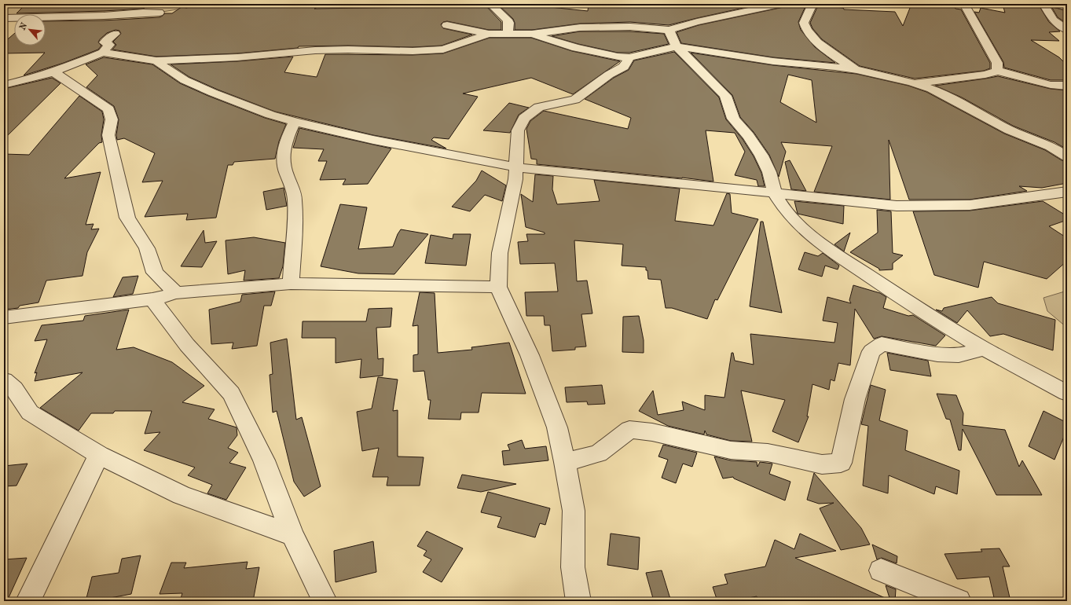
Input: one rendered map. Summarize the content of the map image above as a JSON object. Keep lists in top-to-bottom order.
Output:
{
  "north": "top left"
}
